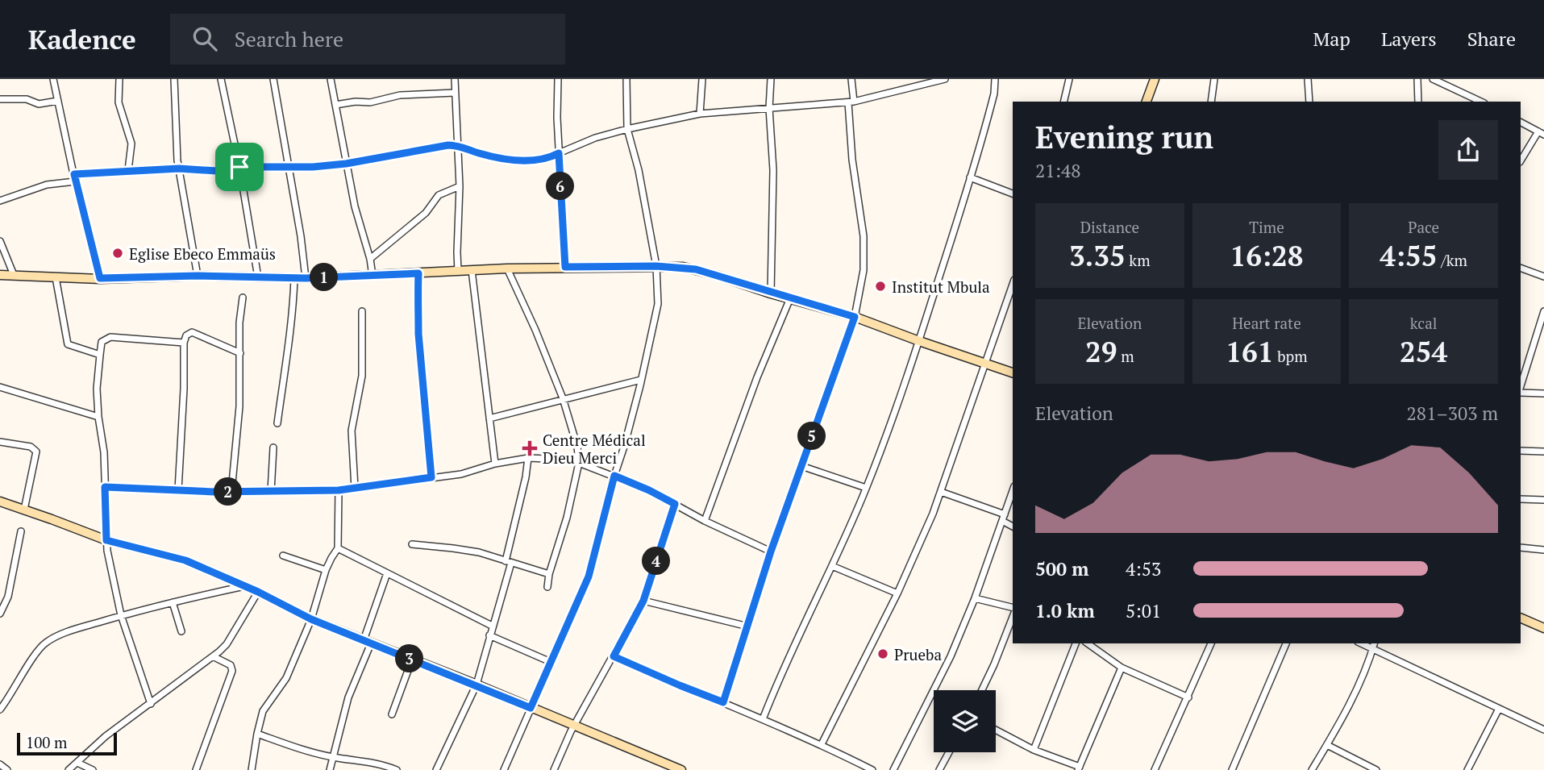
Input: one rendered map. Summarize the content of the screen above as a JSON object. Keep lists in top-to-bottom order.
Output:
{
  "places": {
    "other": ["Eglise Ebeco Emmaüs", "Institut Mbula", "Prueba"],
    "health": ["Centre Médical Dieu Merci"]
  },
  "scale_bar": "100 m",
  "page": {
    "header": "Kadence",
    "search": "Search here",
    "nav": ["Map", "Layers", "Share"],
    "heading": ["Evening run", "21:48"],
    "pins": [
      "6",
      "1",
      "5",
      "2",
      "4",
      "3"
    ],
    "stats": [
      ["Distance", "3.35 km"],
      ["Time", "16:28"],
      ["Pace", "4:55 /km"],
      ["Elevation", "29 m"],
      ["Heart rate", "161 bpm"],
      ["kcal", "254"]
    ],
    "chart": ["Elevation", "281–303 m"],
    "list": [
      {
        "name": "500 m",
        "note": "4:53"
      },
      {
        "name": "1.0 km",
        "note": "5:01"
      }
    ],
    "scale": "100 m"
  }
}
